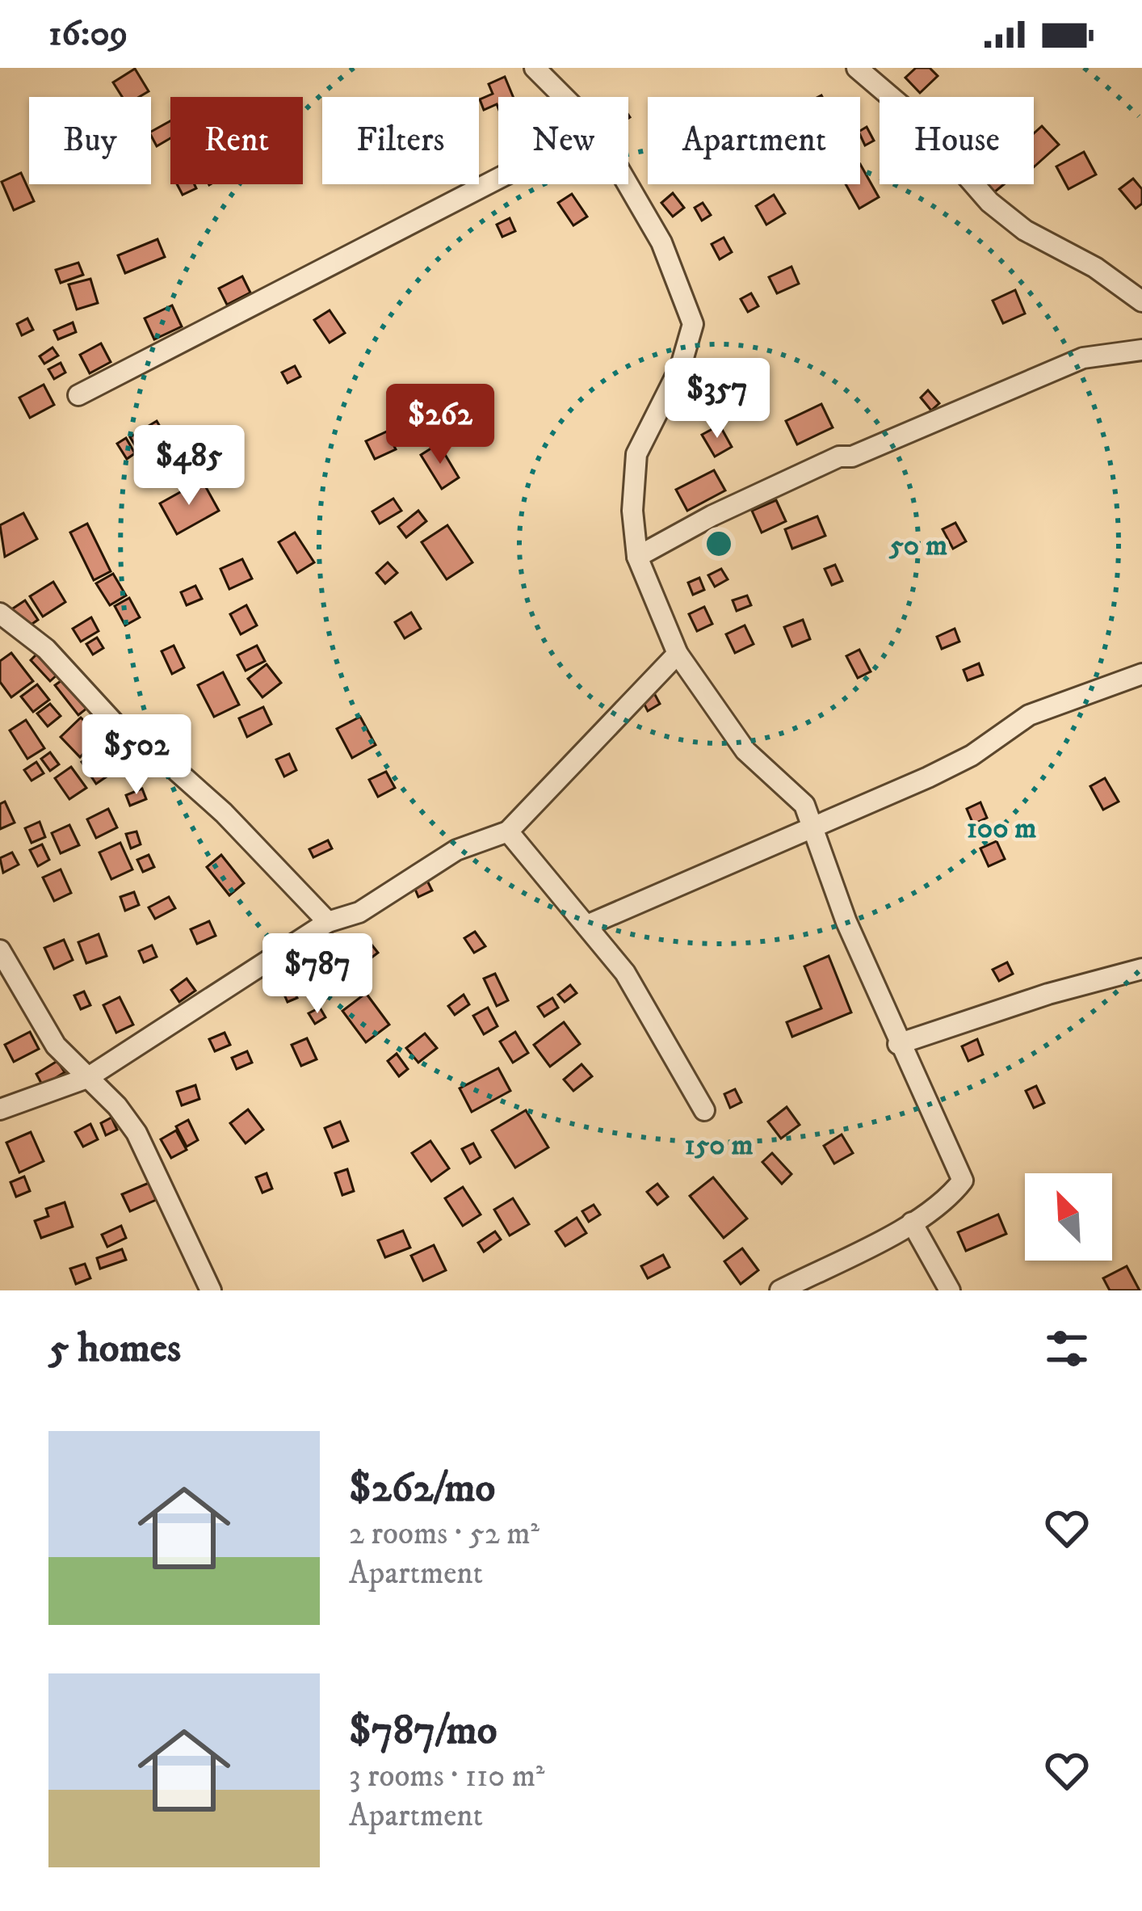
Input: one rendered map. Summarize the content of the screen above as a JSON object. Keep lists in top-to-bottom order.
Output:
{
  "north": "top left",
  "page": {
    "status": "16:09",
    "chip": [
      "Buy",
      "Rent",
      "Filters",
      "New",
      "Apartment",
      "House"
    ],
    "price": [
      "$357",
      "$262",
      "$485",
      "$502",
      "$787"
    ],
    "heading": "5 homes",
    "list": [
      {
        "name": "$262/mo",
        "note": "2 rooms · 52 m² · Apartment"
      },
      {
        "name": "$787/mo",
        "note": "3 rooms · 110 m² · Apartment"
      }
    ]
  },
  "rings": ["50 m", "100 m", "150 m"]
}
